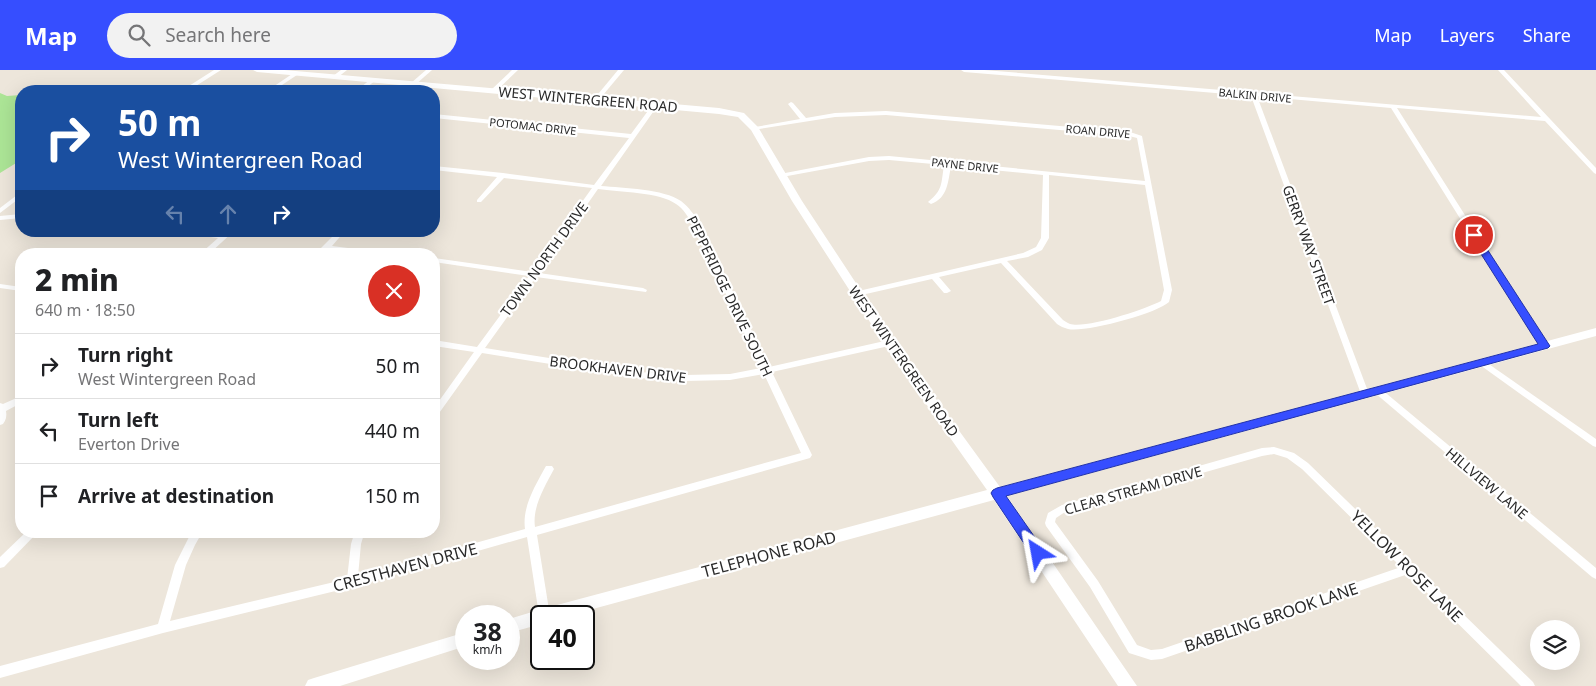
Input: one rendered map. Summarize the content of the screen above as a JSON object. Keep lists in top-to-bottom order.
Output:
{
  "streets": {
    "street": [
      "BALKIN DRIVE",
      "WEST WINTERGREEN ROAD",
      "POTOMAC DRIVE",
      "ROAN DRIVE",
      "PAYNE DRIVE",
      "GERRY WAY STREET",
      "TOWN NORTH DRIVE",
      "PEPPERIDGE DRIVE SOUTH",
      "BROOKHAVEN DRIVE",
      "HILLVIEW LANE",
      "CLEAR STREAM DRIVE",
      "TELEPHONE ROAD",
      "YELLOW ROSE LANE",
      "CRESTHAVEN DRIVE",
      "BABBLING BROOK LANE"
    ]
  },
  "crossings": [
    ["BALKIN DRIVE", "GERRY WAY STREET"],
    ["WEST WINTERGREEN ROAD", "ROAN DRIVE"],
    ["WEST WINTERGREEN ROAD", "PAYNE DRIVE"],
    ["WEST WINTERGREEN ROAD", "TOWN NORTH DRIVE"],
    ["WEST WINTERGREEN ROAD", "BROOKHAVEN DRIVE"],
    ["WEST WINTERGREEN ROAD", "TELEPHONE ROAD"],
    ["POTOMAC DRIVE", "TOWN NORTH DRIVE"],
    ["ROAN DRIVE", "PAYNE DRIVE"],
    ["GERRY WAY STREET", "HILLVIEW LANE"],
    ["TOWN NORTH DRIVE", "PEPPERIDGE DRIVE SOUTH"],
    ["TOWN NORTH DRIVE", "BROOKHAVEN DRIVE"],
    ["PEPPERIDGE DRIVE SOUTH", "BROOKHAVEN DRIVE"],
    ["PEPPERIDGE DRIVE SOUTH", "CRESTHAVEN DRIVE"],
    ["CLEAR STREAM DRIVE", "YELLOW ROSE LANE"],
    ["CLEAR STREAM DRIVE", "BABBLING BROOK LANE"],
    ["YELLOW ROSE LANE", "BABBLING BROOK LANE"]
  ],
  "page": {
    "header": "Map",
    "search": "Search here",
    "nav": ["Map", "Layers", "Share"],
    "turn": ["50 m", "West Wintergreen Road"],
    "heading": ["2 min", "640 m · 18:50"],
    "list": [
      {
        "name": "Turn right",
        "note": "West Wintergreen Road",
        "value": "50 m"
      },
      {
        "name": "Turn left",
        "note": "Everton Drive",
        "value": "440 m"
      },
      {
        "name": "Arrive at destination",
        "value": "150 m"
      }
    ],
    "speed": "38 km/h",
    "limit": "40"
  }
}
